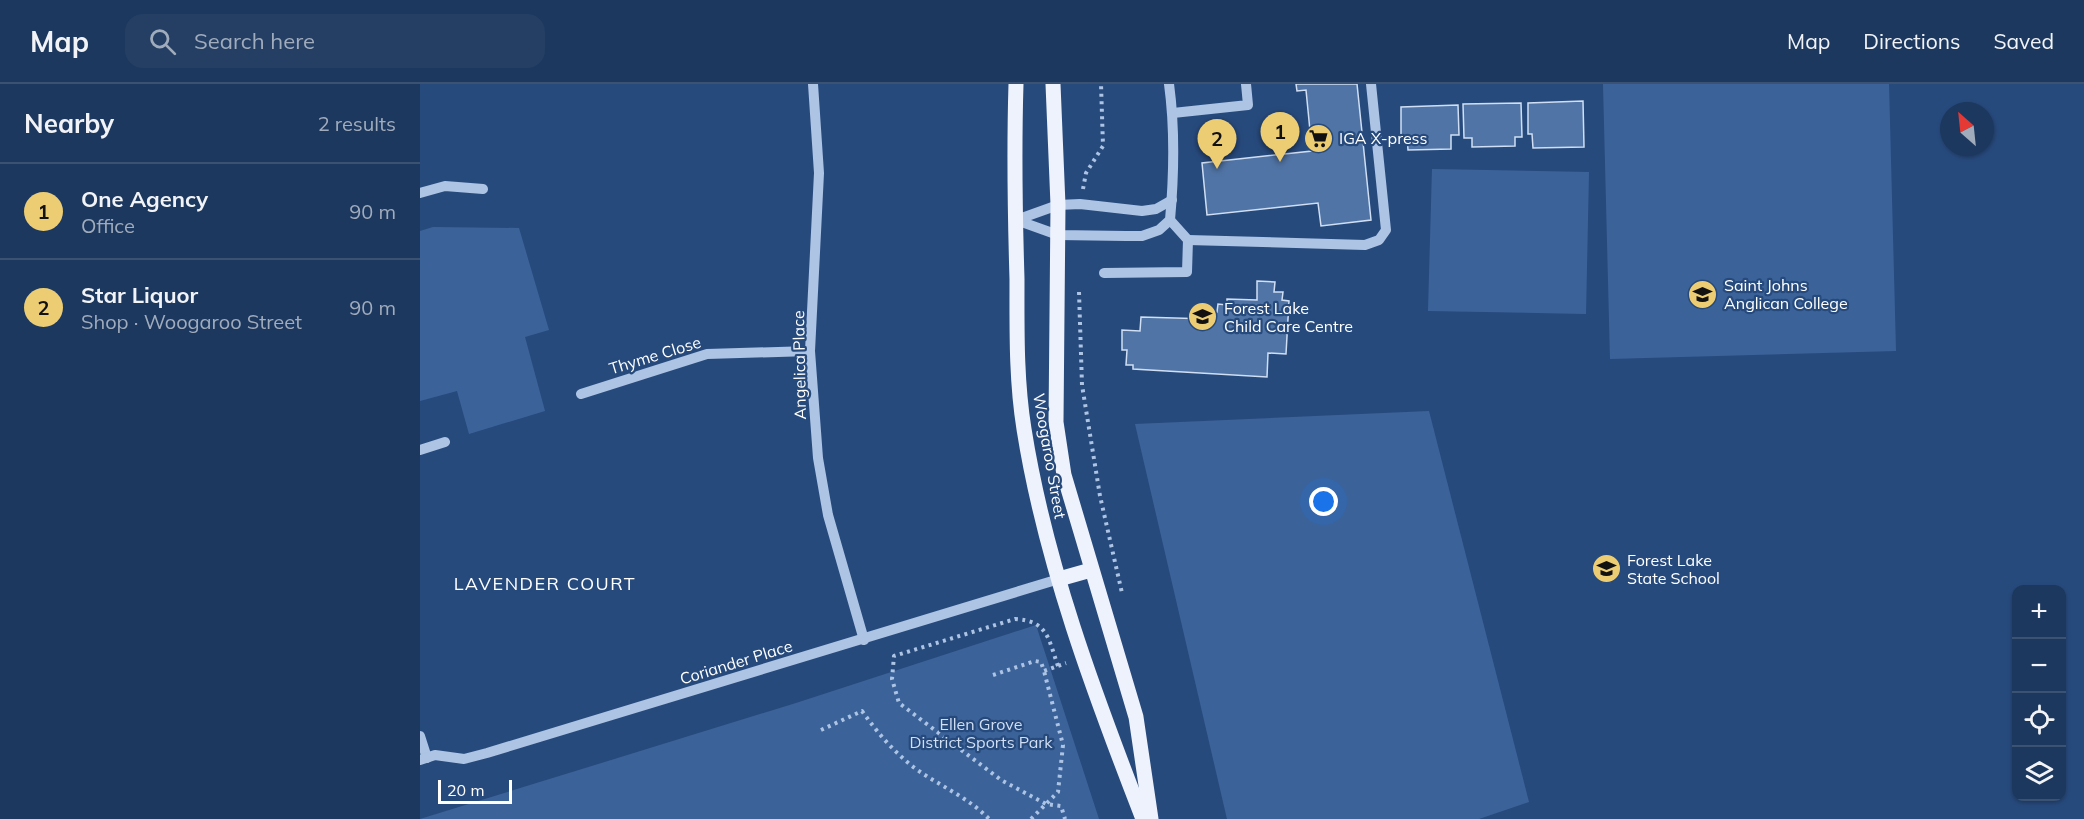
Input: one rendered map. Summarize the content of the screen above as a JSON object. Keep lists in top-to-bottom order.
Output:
{
  "streets": {
    "main road": ["Woogaroo Street"],
    "street": ["Thyme Close", "Angelica Place", "Coriander Place"]
  },
  "crossings": [
    ["Thyme Close", "Angelica Place"],
    ["Angelica Place", "Coriander Place"],
    ["Woogaroo Street", "Coriander Place"]
  ],
  "districts": ["LAVENDER COURT"],
  "parks": ["Ellen Grove District Sports Park"],
  "places": {
    "supermarket": ["IGA X-press"],
    "school or university": ["Saint Johns Anglican College", "Forest Lake Child Care Centre", "Forest Lake State School"]
  },
  "scale_bar": "20 m",
  "north": "top left",
  "page": {
    "header": "Map",
    "search": "Search here",
    "nav": ["Map", "Directions", "Saved"],
    "heading": ["Nearby", "2 results"],
    "pins": ["1", "2"],
    "list": [
      {
        "mark": "1",
        "name": "One Agency",
        "note": "Office",
        "value": "90 m"
      },
      {
        "mark": "2",
        "name": "Star Liquor",
        "note": "Shop · Woogaroo Street",
        "value": "90 m"
      }
    ],
    "map_buttons": ["+", "−"],
    "scale": "20 m"
  }
}
